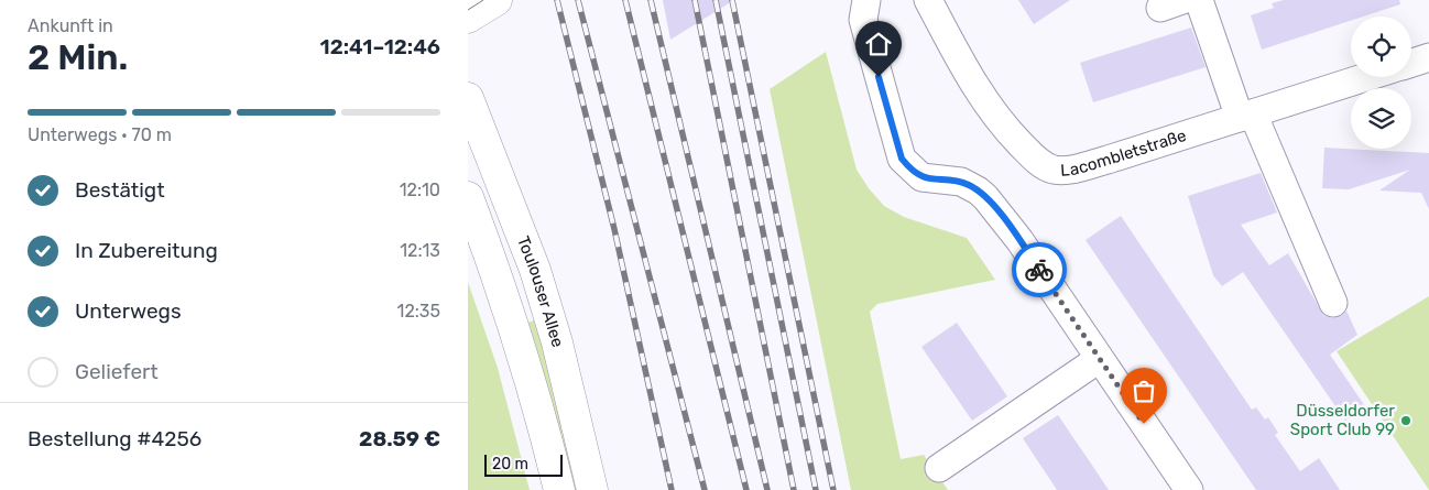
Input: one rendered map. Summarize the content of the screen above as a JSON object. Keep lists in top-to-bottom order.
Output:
{
  "streets": {
    "main road": ["Toulouser Allee"],
    "street": ["Lacombletstraße"]
  },
  "places": ["Düsseldorfer Sport Club 99"],
  "scale_bar": "20 m",
  "page": {
    "heading": ["2 Min.", "Ankunft in", "12:41–12:46"],
    "panel": ["Bestellung #4256", "28.59 €"],
    "bar": "Unterwegs · 70 m",
    "list": [
      ["Bestätigt", "12:10"],
      ["In Zubereitung", "12:13"],
      ["Unterwegs", "12:35"],
      "Geliefert"
    ],
    "scale": "20 m"
  }
}
